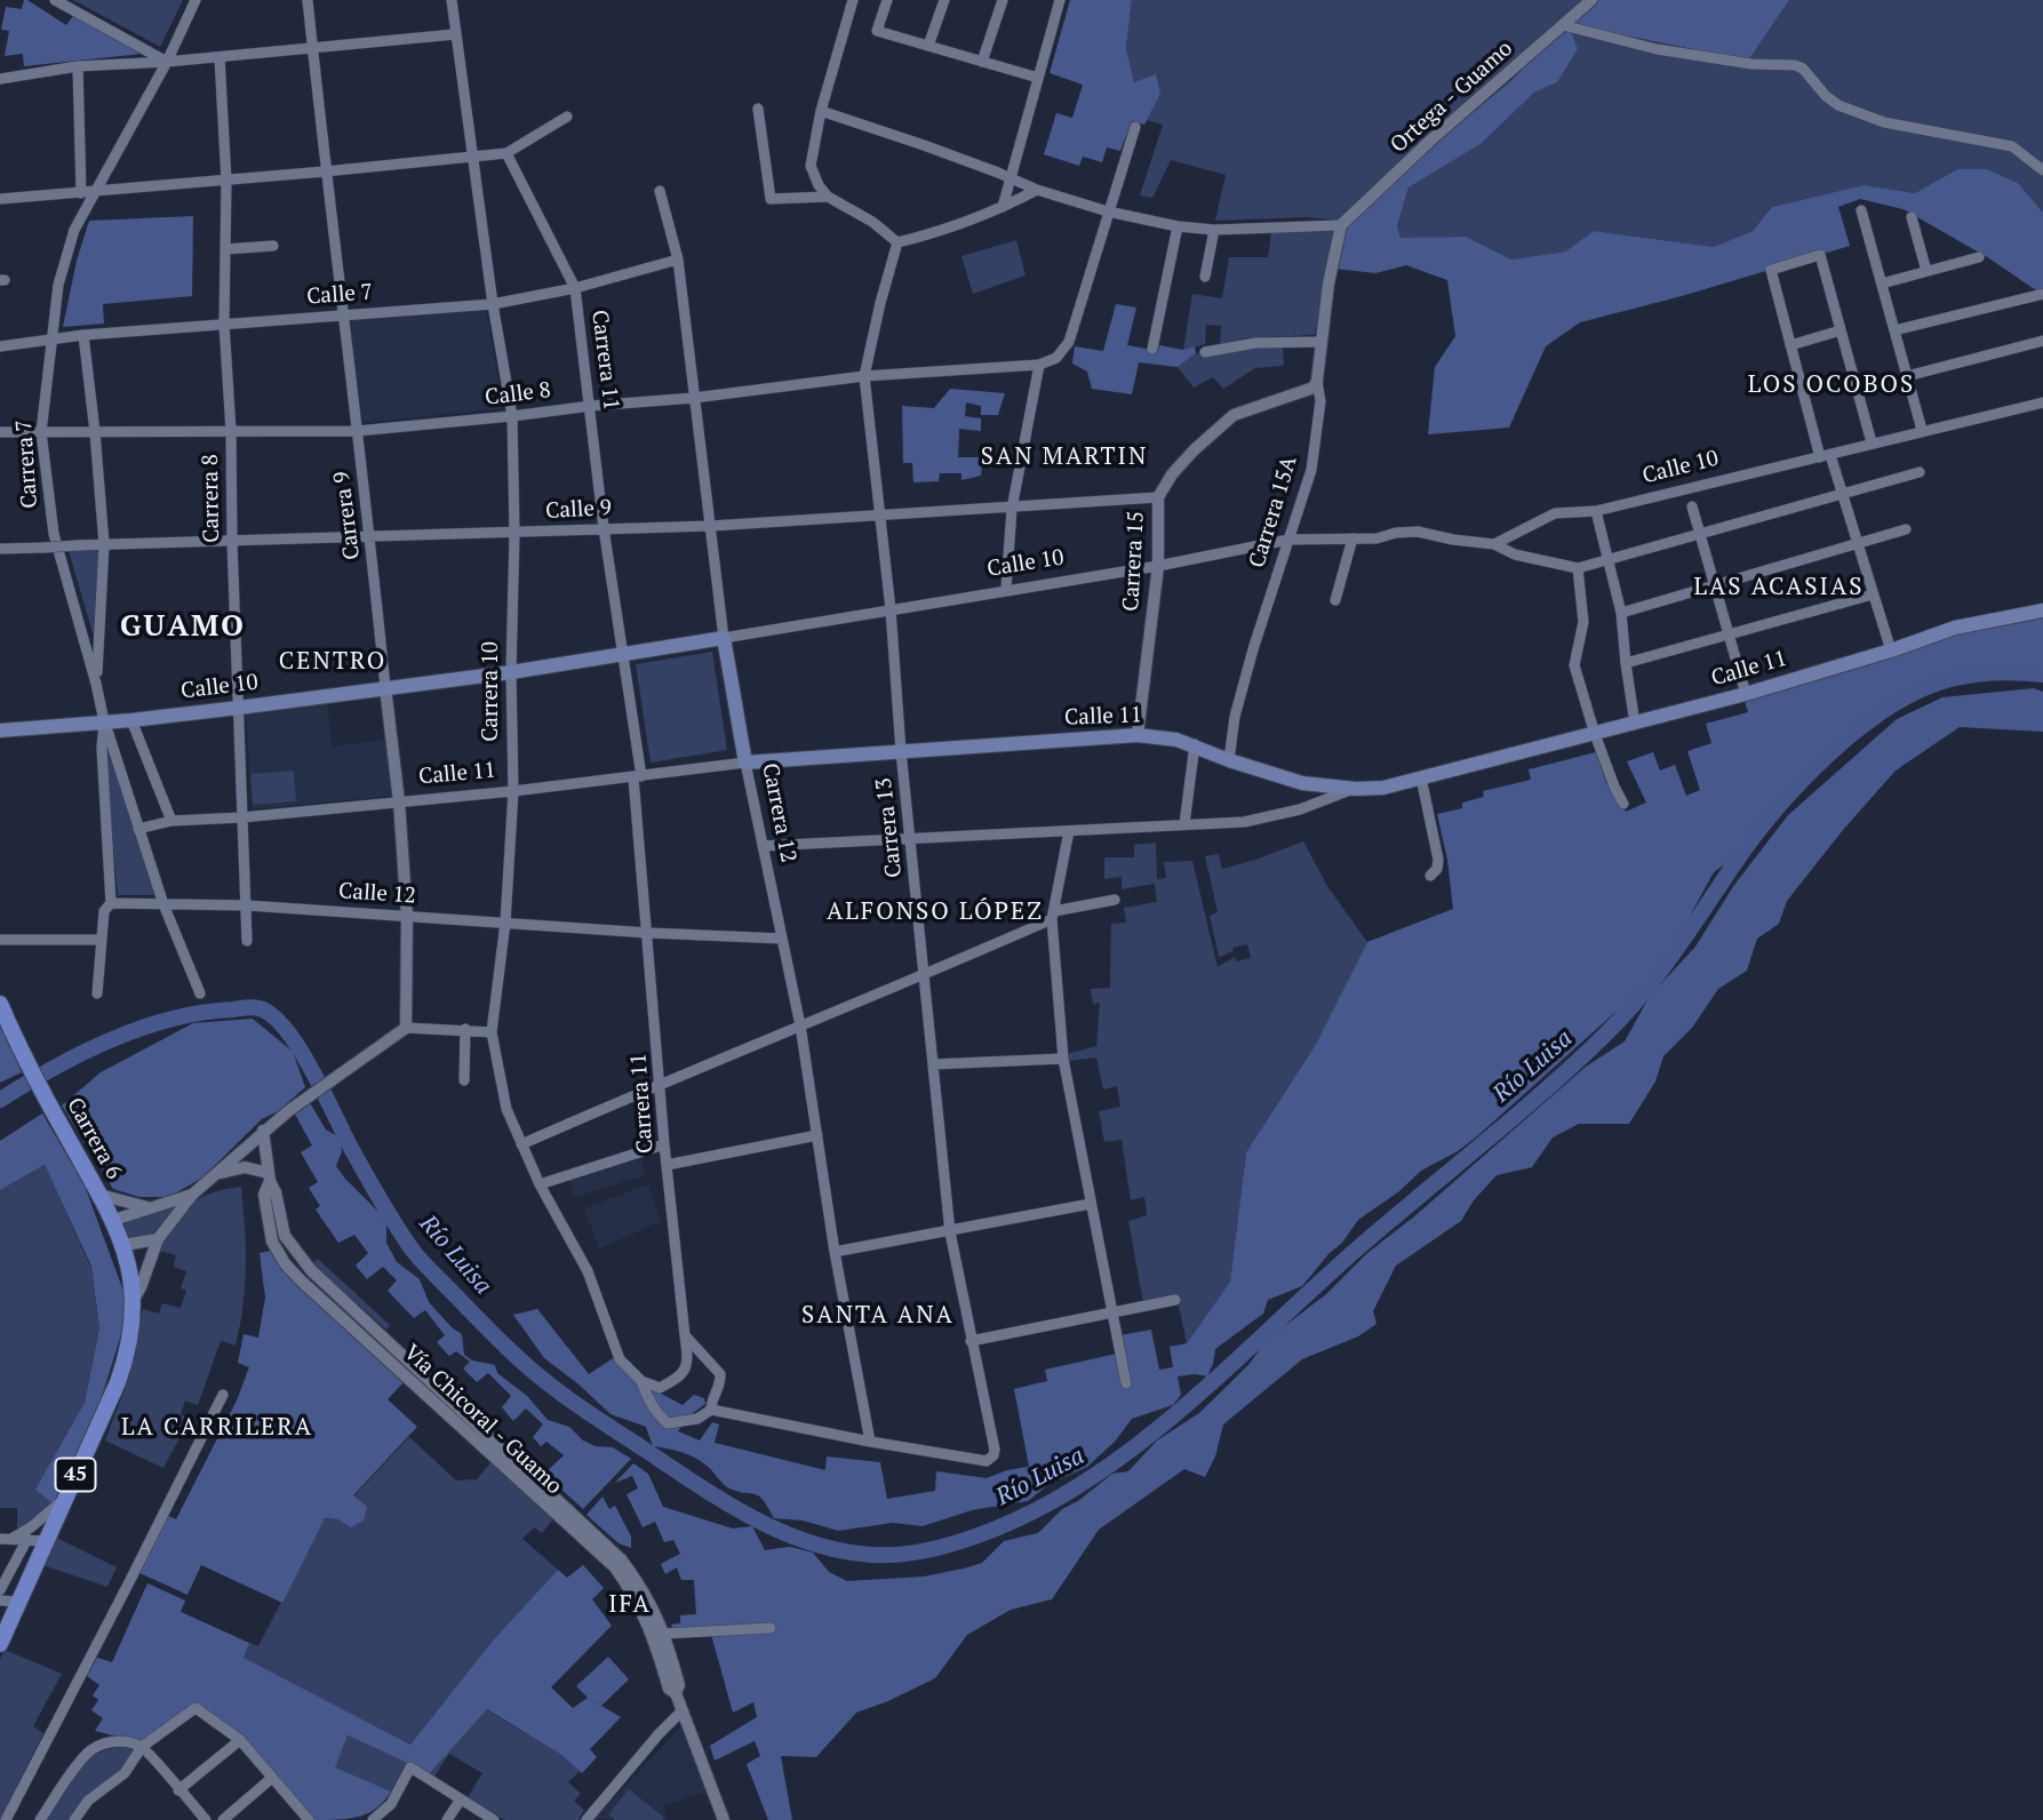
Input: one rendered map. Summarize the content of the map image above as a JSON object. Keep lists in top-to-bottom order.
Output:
{
  "streets": {
    "main road": [
      "Calle 10",
      "Calle 11",
      "Carrera 12",
      "Carrera 6",
      "45"
    ],
    "street": [
      "Ortega - Guamo",
      "Calle 7",
      "Carrera 11",
      "Calle 8",
      "Carrera 7",
      "Carrera 8",
      "Calle 9",
      "Carrera 15A",
      "Carrera 9",
      "Carrera 15",
      "Carrera 10",
      "Carrera 13",
      "Calle 12",
      "Vía Chicoral - Guamo"
    ]
  },
  "crossings": [
    ["Ortega - Guamo", "Carrera 15A"],
    ["Calle 7", "Carrera 11"],
    ["Calle 7", "Carrera 7"],
    ["Calle 7", "Carrera 8"],
    ["Calle 7", "Carrera 9"],
    ["Calle 7", "Carrera 10"],
    ["Calle 7", "Carrera 12"],
    ["Carrera 11", "Calle 8"],
    ["Carrera 11", "Calle 10"],
    ["Carrera 11", "Calle 9"],
    ["Carrera 11", "Calle 11"],
    ["Carrera 11", "Carrera 10"],
    ["Carrera 11", "Calle 12"],
    ["Calle 8", "Carrera 7"],
    ["Calle 8", "Carrera 8"],
    ["Calle 8", "Carrera 9"],
    ["Calle 8", "Carrera 10"],
    ["Calle 8", "Carrera 12"],
    ["Calle 8", "Carrera 13"],
    ["Carrera 7", "Calle 10"],
    ["Carrera 7", "Calle 12"],
    ["Calle 10", "Carrera 8"],
    ["Calle 10", "Carrera 15A"],
    ["Calle 10", "Carrera 9"],
    ["Calle 10", "Carrera 15"],
    ["Calle 10", "Carrera 10"],
    ["Calle 10", "Carrera 12"],
    ["Calle 10", "Carrera 13"],
    ["Carrera 8", "Calle 9"],
    ["Carrera 8", "Calle 11"],
    ["Carrera 8", "Calle 12"],
    ["Calle 9", "Carrera 9"],
    ["Calle 9", "Carrera 15"],
    ["Calle 9", "Carrera 10"],
    ["Calle 9", "Carrera 12"],
    ["Calle 9", "Carrera 13"],
    ["Carrera 15A", "Carrera 15"],
    ["Carrera 15A", "Calle 11"],
    ["Carrera 9", "Calle 11"],
    ["Carrera 9", "Calle 12"],
    ["Carrera 15", "Calle 11"],
    ["Calle 11", "Carrera 10"],
    ["Calle 11", "Carrera 12"],
    ["Calle 11", "Carrera 13"],
    ["Carrera 10", "Calle 12"],
    ["Carrera 12", "Carrera 13"],
    ["Carrera 12", "Calle 12"],
    ["Carrera 6", "45"]
  ],
  "districts": [
    "LOS OCOBOS",
    "SAN MARTIN",
    "LAS ACASIAS",
    "GUAMO",
    "CENTRO",
    "ALFONSO LÓPEZ",
    "SANTA ANA",
    "LA CARRILERA",
    "IFA"
  ],
  "water": ["Río Luisa"]
}
